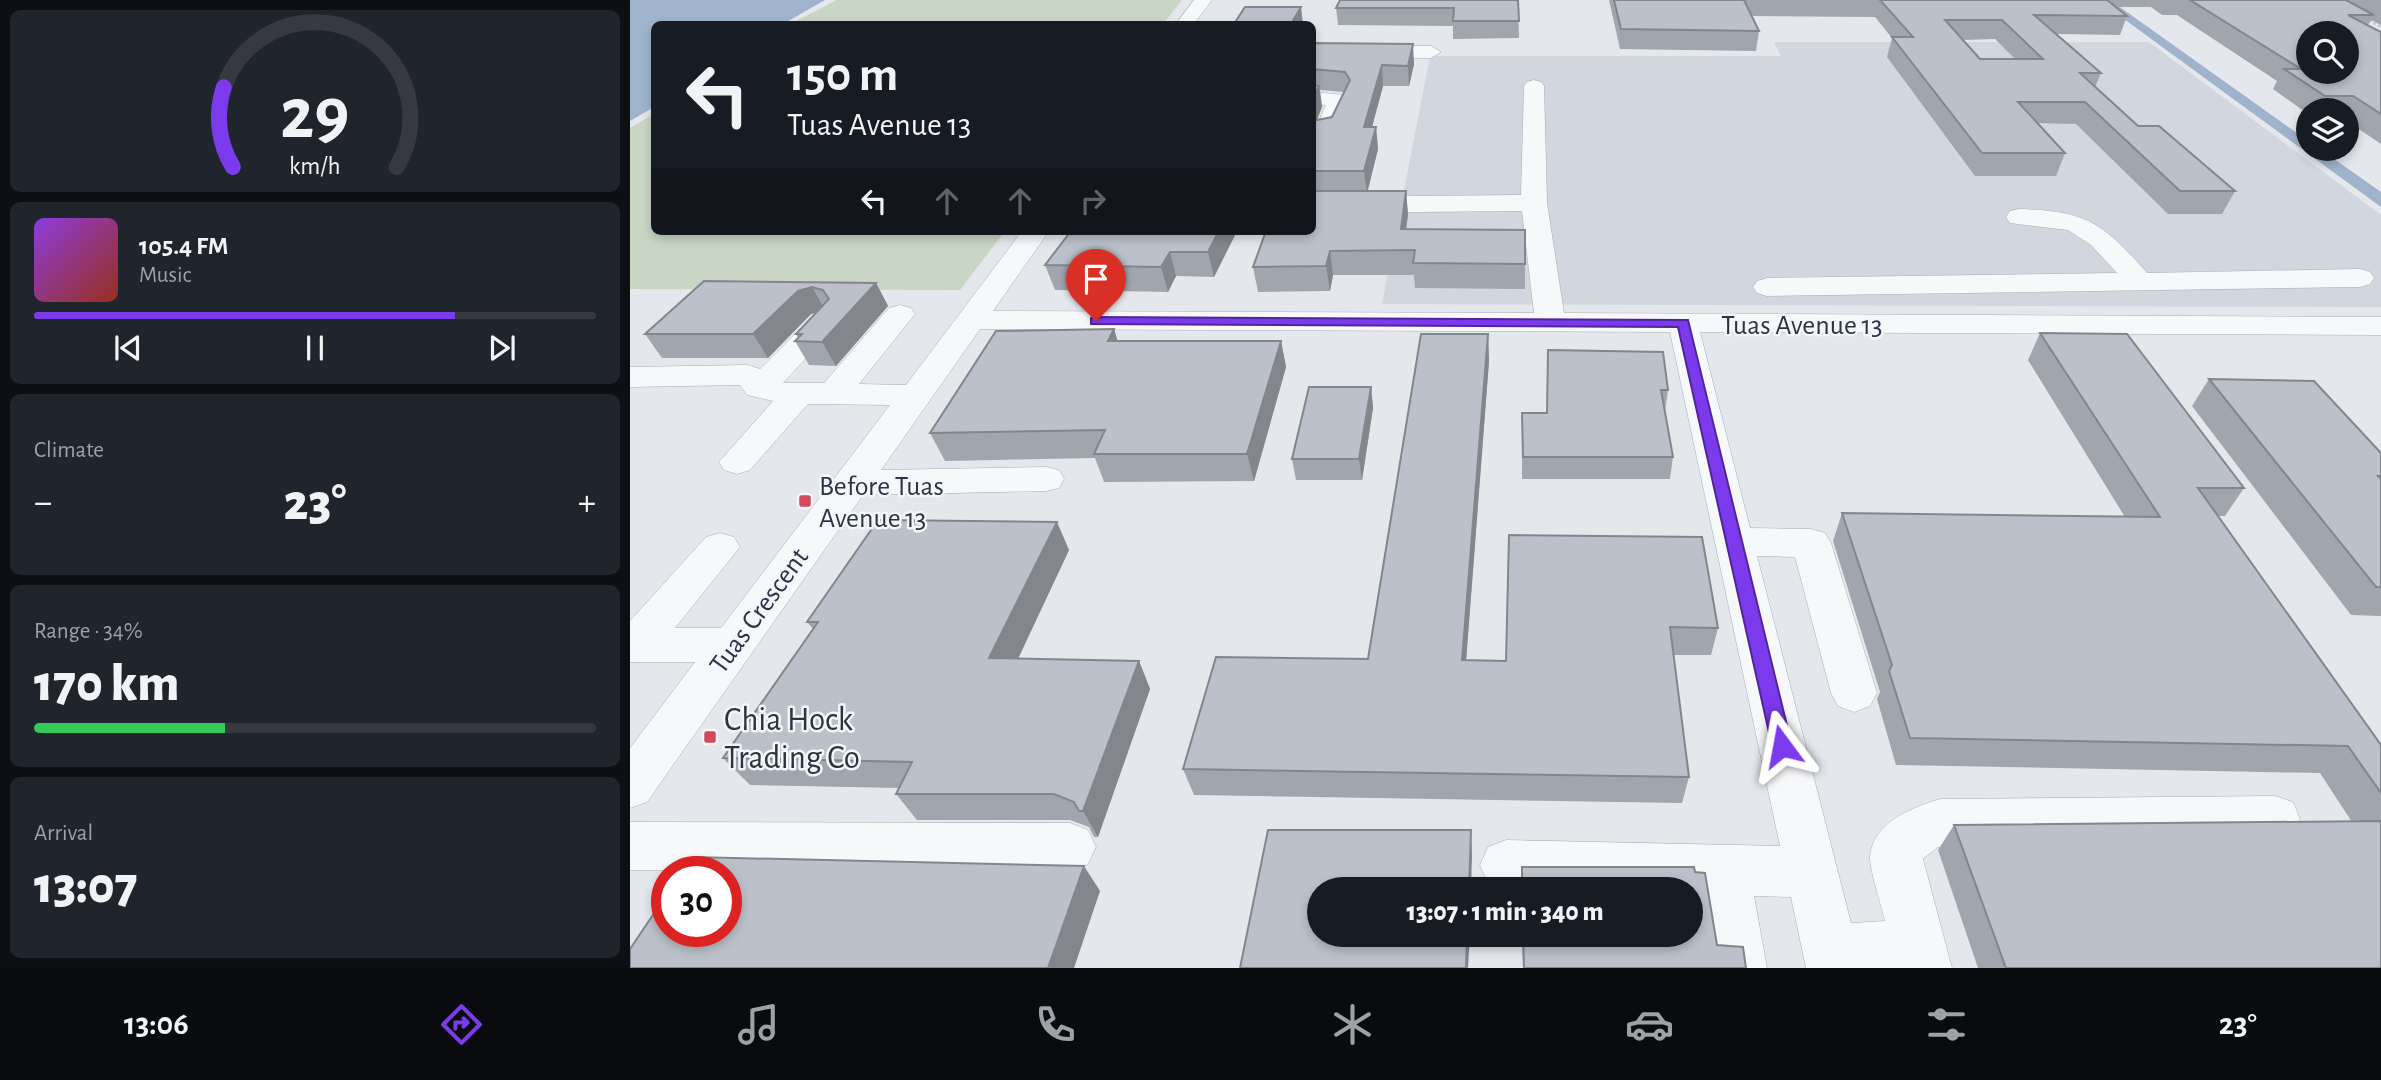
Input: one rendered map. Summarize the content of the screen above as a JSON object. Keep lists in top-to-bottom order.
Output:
{
  "streets": {
    "street": ["Tuas Avenue 13", "Tuas Crescent"]
  },
  "crossings": [
    ["Tuas Avenue 13", "Tuas Crescent"]
  ],
  "places": {
    "transit": ["Before Tuas Avenue 13", "Chia Hock Trading Co"]
  },
  "page": {
    "turn": ["150 m", "Tuas Avenue 13"],
    "song": ["105.4 FM", "Music"],
    "tile": [
      "Climate",
      ["Range · 34%", "170 km"],
      ["Arrival", "13:07"]
    ],
    "heat": ["−", "23°", "+"],
    "limit": "30",
    "trip": "13:07 · 1 min · 340 m",
    "tabs": ["13:06", "23°"],
    "gauge": ["29", "km/h"]
  }
}
